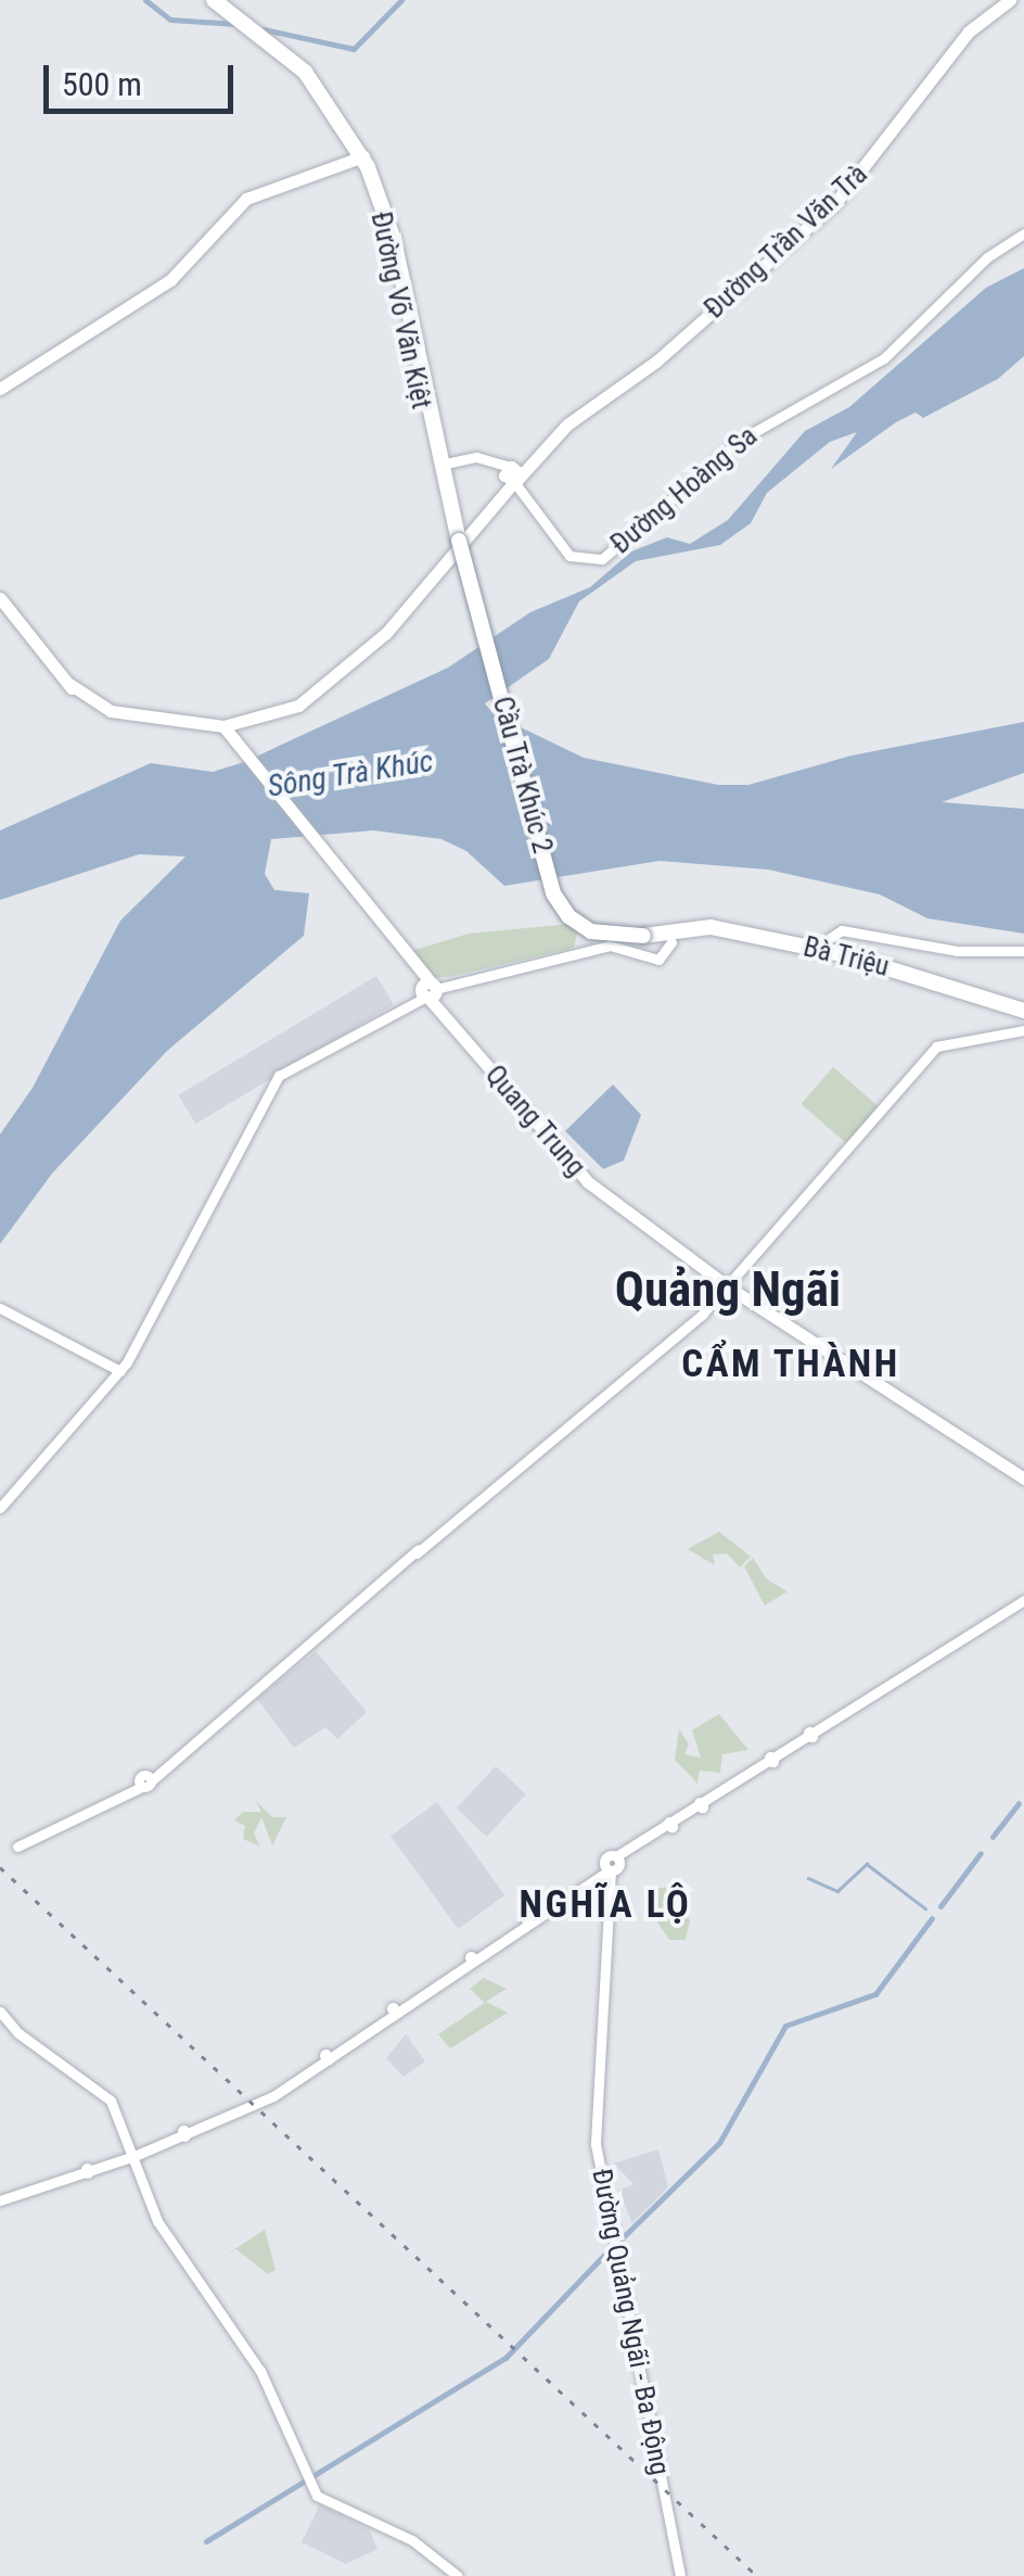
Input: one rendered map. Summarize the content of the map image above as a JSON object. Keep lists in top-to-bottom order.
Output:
{
  "streets": {
    "highway": ["Đường Võ Văn Kiệt", "Cầu Trà Khúc 2", "Bà Triệu"],
    "main road": [
      "Đường Trần Văn Trà",
      "Đường Hoàng Sa",
      "Quang Trung",
      "Đường Quảng Ngãi - Ba Động"
    ]
  },
  "crossings": [
    ["Đường Trần Văn Trà", "Đường Hoàng Sa"],
    ["Đường Võ Văn Kiệt", "Cầu Trà Khúc 2"],
    ["Cầu Trà Khúc 2", "Bà Triệu"],
    ["Bà Triệu", "Quang Trung"]
  ],
  "districts": ["Quảng Ngãi", "CẨM THÀNH", "NGHĨA LỘ"],
  "water": ["Sông Trà Khúc"],
  "scale_bar": "500 m"
}
